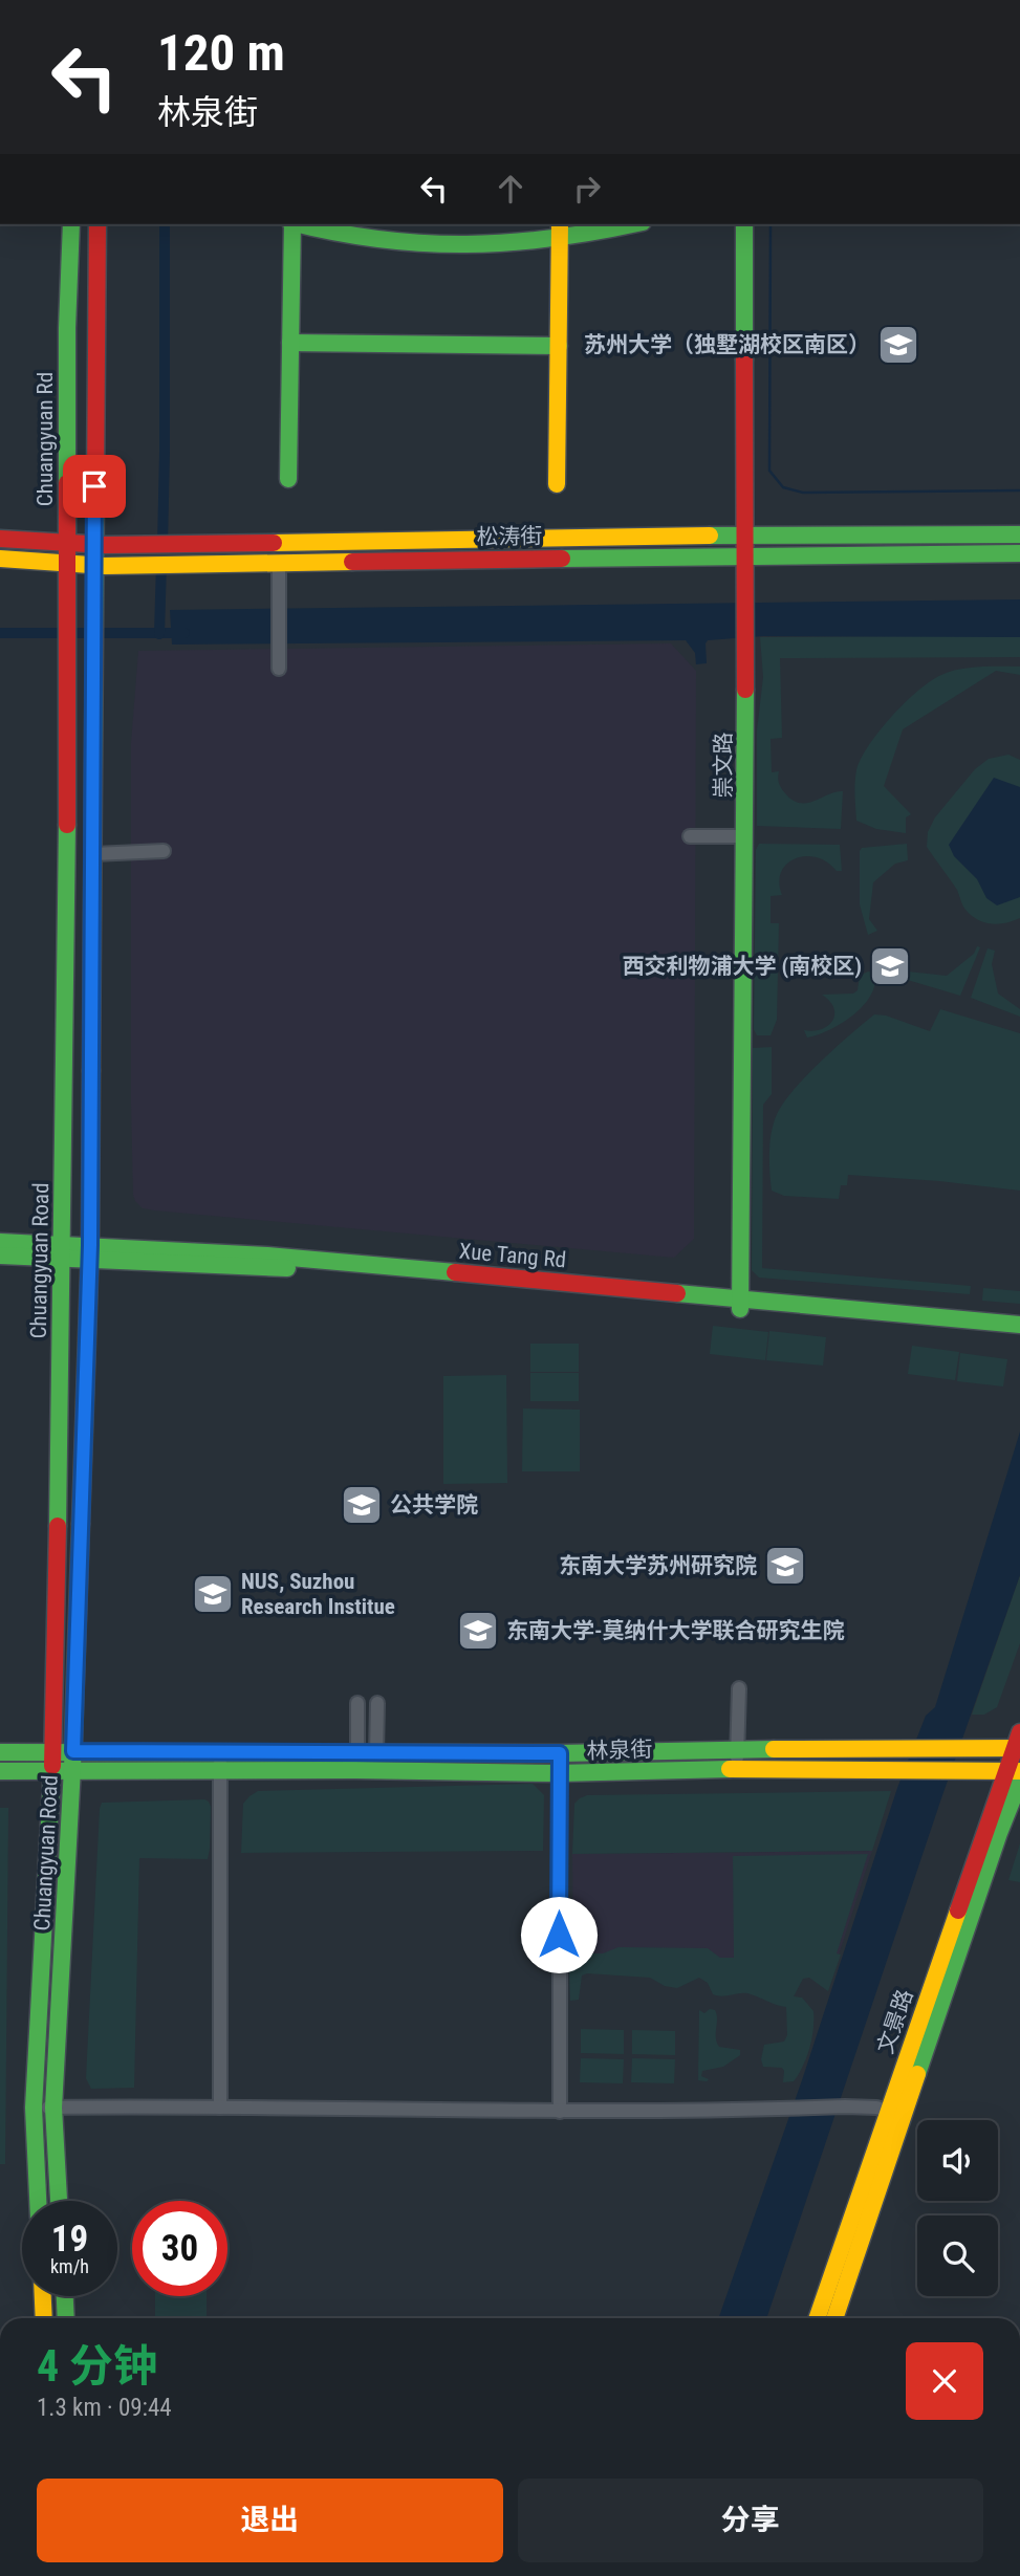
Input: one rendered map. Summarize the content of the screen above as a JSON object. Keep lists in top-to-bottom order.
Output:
{
  "streets": {
    "main road": [
      "Chuangyuan Rd",
      "松涛街",
      "崇文路",
      "Xue Tang Rd",
      "Chuangyuan Road",
      "林泉街",
      "文景路"
    ]
  },
  "crossings": [
    ["Chuangyuan Rd", "松涛街"],
    ["Chuangyuan Rd", "Chuangyuan Road"],
    ["松涛街", "崇文路"],
    ["松涛街", "Chuangyuan Road"],
    ["崇文路", "Xue Tang Rd"],
    ["Xue Tang Rd", "Chuangyuan Road"],
    ["Chuangyuan Road", "林泉街"],
    ["林泉街", "文景路"]
  ],
  "places": {
    "school or university": [
      "苏州大学（独墅湖校区南区）",
      "西交利物浦大学 (南校区)",
      "公共学院",
      "东南大学苏州研究院",
      "NUS, Suzhou Research Institue",
      "东南大学-莫纳什大学联合研究生院"
    ]
  },
  "page": {
    "turn": ["120 m", "林泉街"],
    "speed": "19 km/h",
    "limit": "30",
    "heading": ["4 分钟", "1.3 km · 09:44"],
    "buttons": ["退出", "分享"]
  }
}
